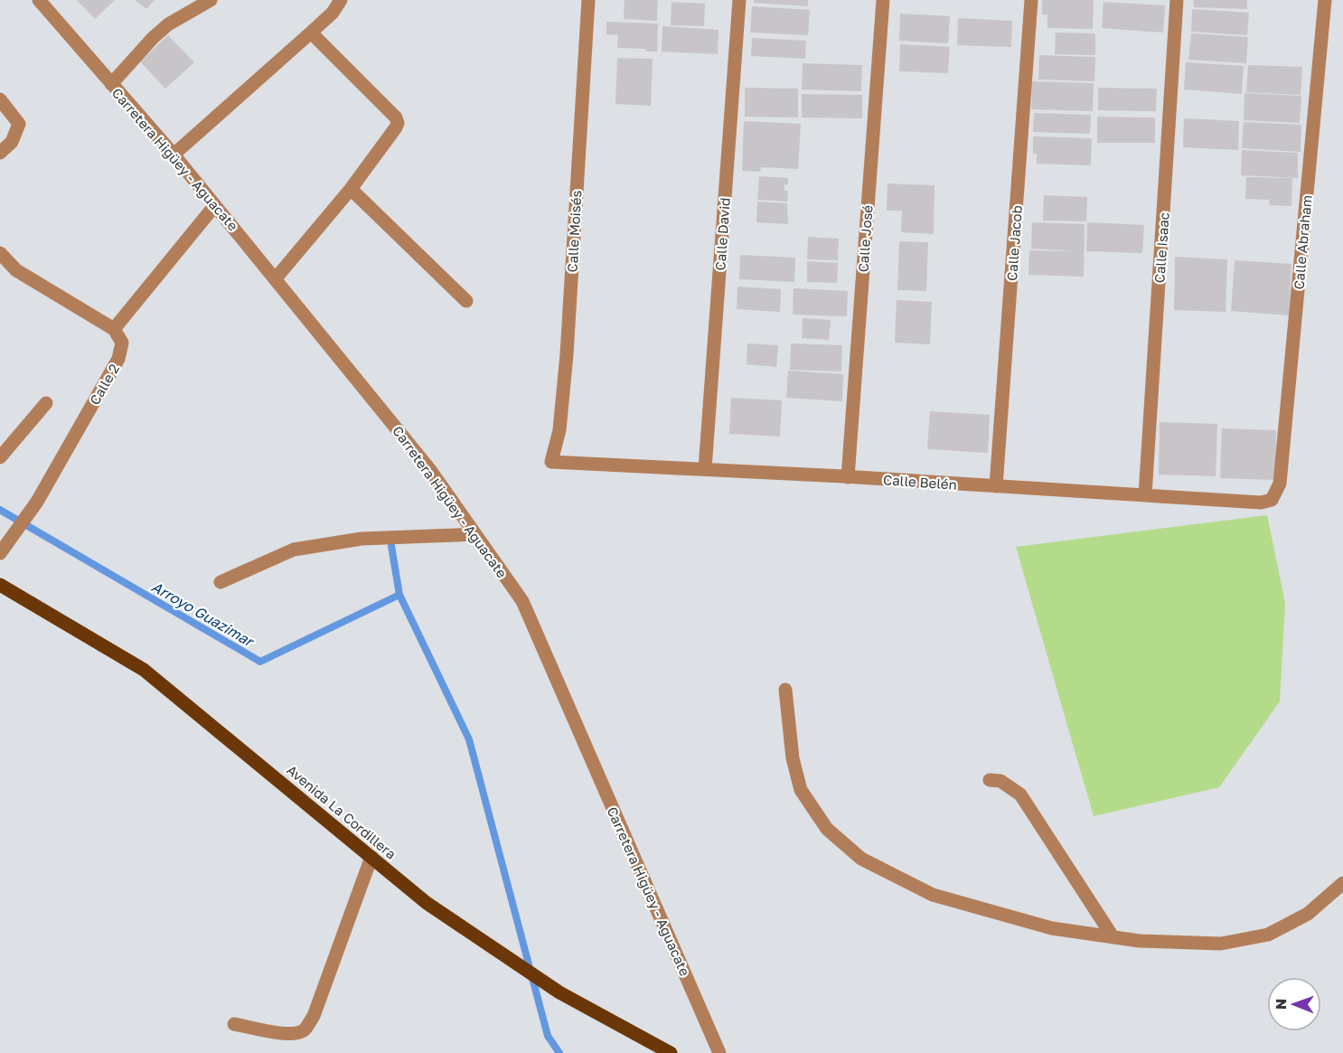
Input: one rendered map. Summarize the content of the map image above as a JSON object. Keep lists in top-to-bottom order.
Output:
{
  "streets": {
    "main road": ["Avenida La Cordillera"],
    "street": [
      "Carretera Higüey - Aguacate",
      "Calle Moisés",
      "Calle David",
      "Calle José",
      "Calle Abraham",
      "Calle Jacob",
      "Calle Isaac",
      "Calle 2",
      "Calle Belén"
    ]
  },
  "crossings": [
    ["Calle Moisés", "Calle Belén"],
    ["Calle David", "Calle Belén"],
    ["Calle José", "Calle Belén"],
    ["Calle Abraham", "Calle Belén"],
    ["Calle Jacob", "Calle Belén"],
    ["Calle Isaac", "Calle Belén"]
  ],
  "water": ["Arroyo Guazimar"],
  "north": "left"
}
